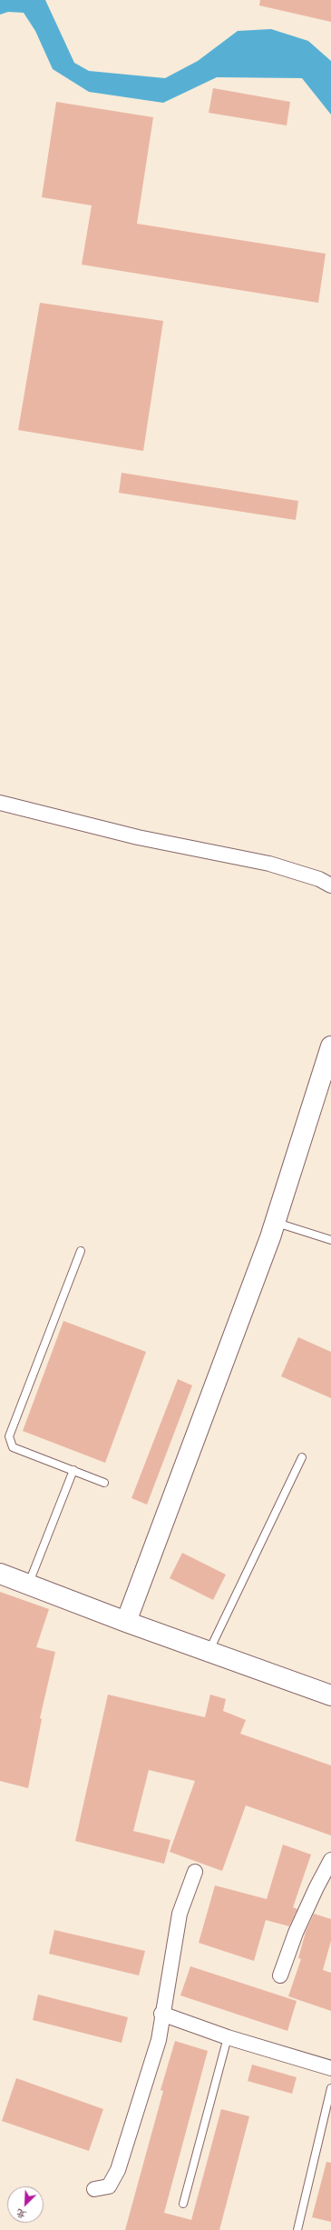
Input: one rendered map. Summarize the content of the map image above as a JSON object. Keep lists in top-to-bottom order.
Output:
{
  "north": "bottom left"
}
